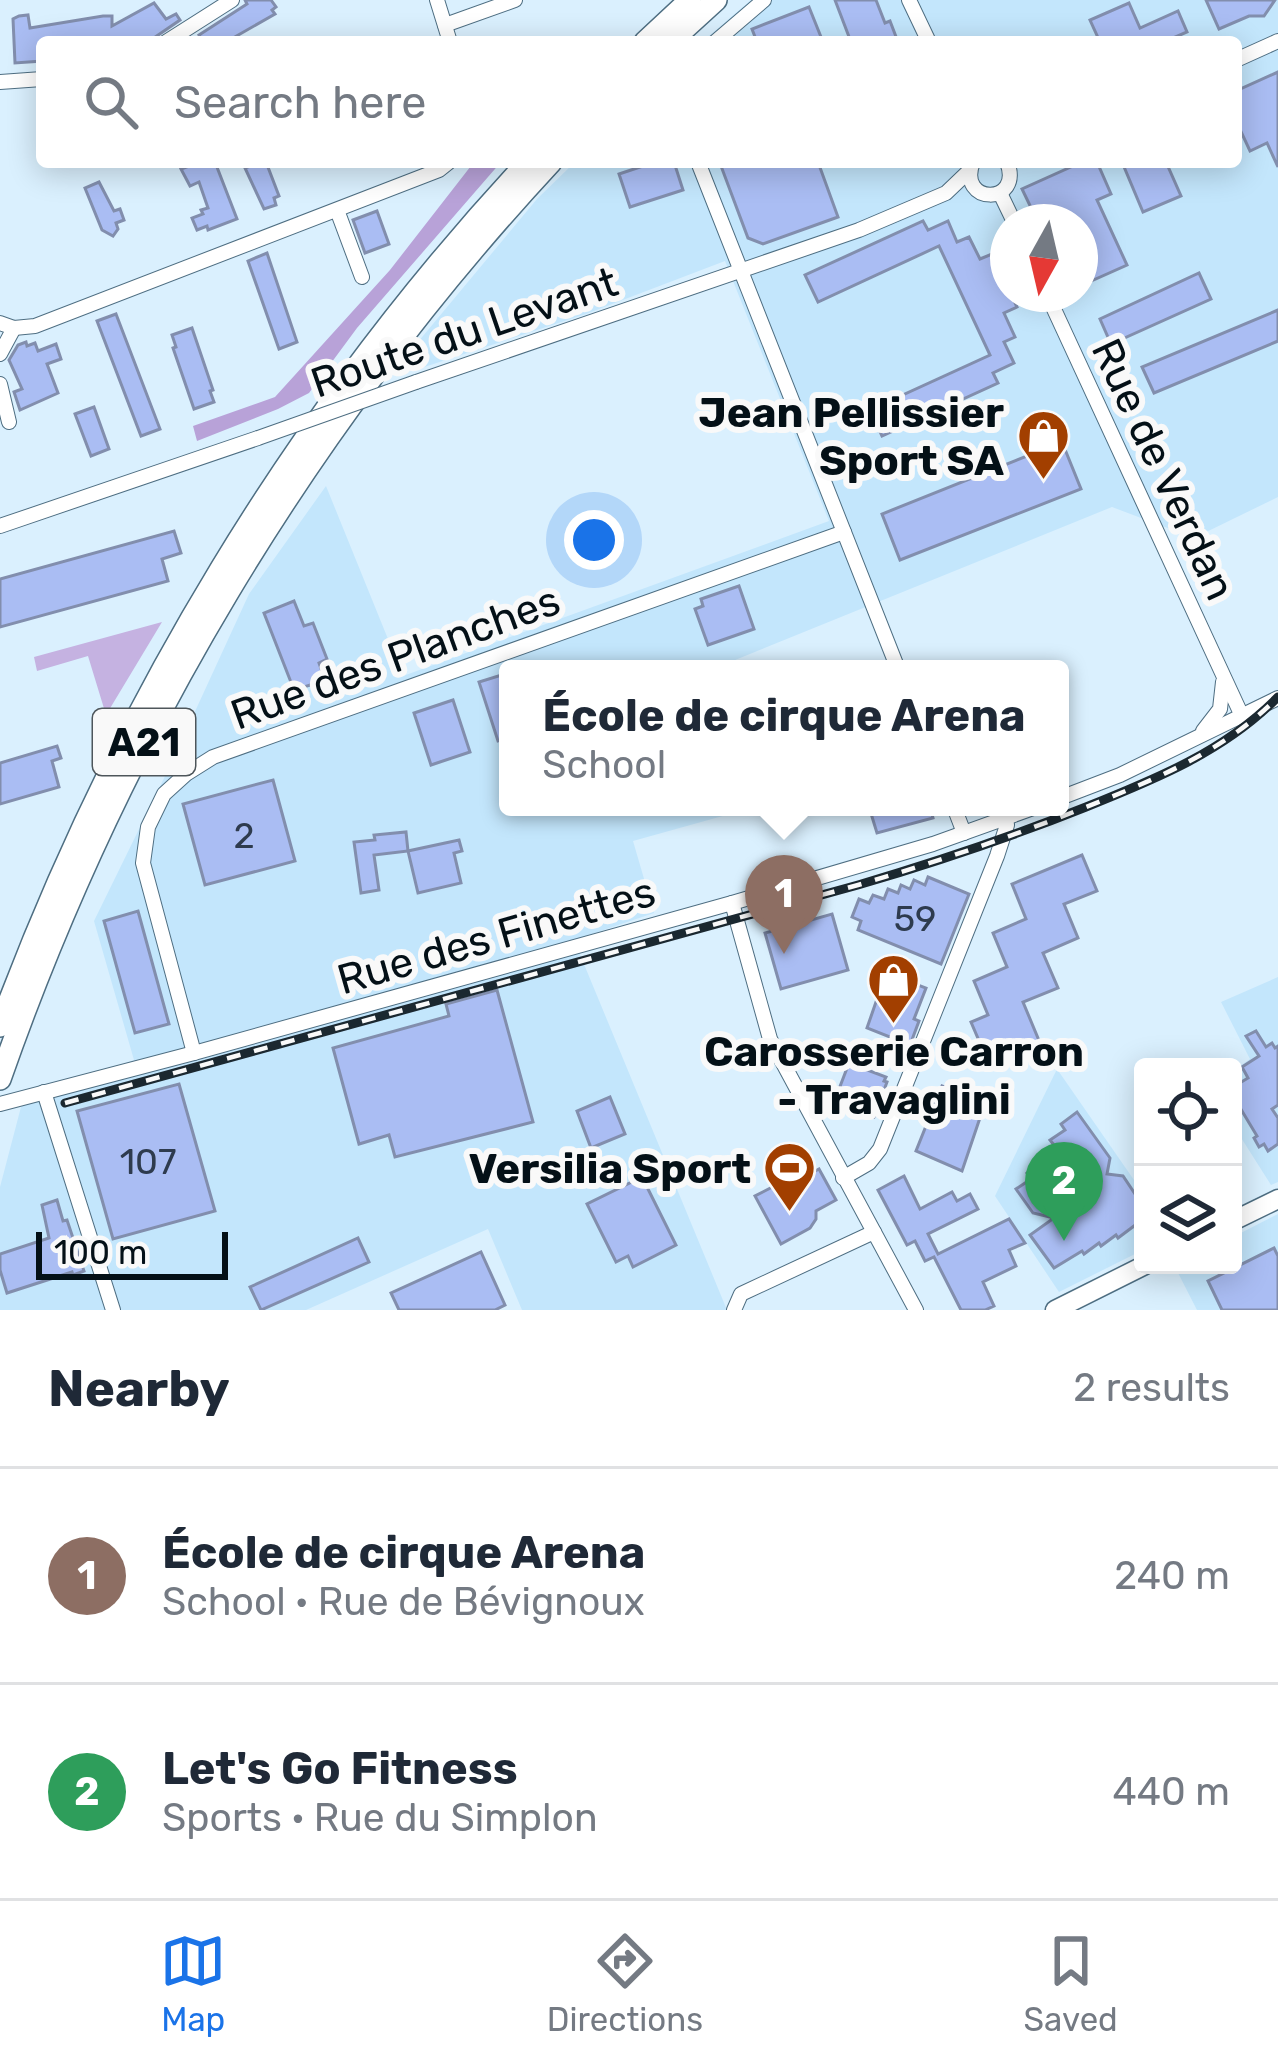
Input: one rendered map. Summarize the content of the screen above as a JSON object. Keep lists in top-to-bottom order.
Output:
{
  "streets": {
    "highway": ["A21"],
    "street": [
      "Route du Levant",
      "Rue de Verdan",
      "Rue des Planches",
      "Rue des Finettes"
    ]
  },
  "crossings": [
    ["Rue des Planches", "Rue des Finettes"]
  ],
  "places": {
    "shop": ["Jean Pellissier Sport SA", "Carosserie Carron - Travaglini"],
    "sports": ["Versilia Sport"]
  },
  "house_numbers": ["2", "59", "107"],
  "scale_bar": "100 m",
  "north": "bottom",
  "page": {
    "search": "Search here",
    "popup": ["École de cirque Arena", "School"],
    "pins": ["1", "2"],
    "scale": "100 m",
    "heading": ["Nearby", "2 results"],
    "list": [
      {
        "mark": "1",
        "name": "École de cirque Arena",
        "note": "School · Rue de Bévignoux",
        "value": "240 m"
      },
      {
        "mark": "2",
        "name": "Let's Go Fitness",
        "note": "Sports · Rue du Simplon",
        "value": "440 m"
      }
    ],
    "nav": ["Map", "Directions", "Saved"]
  }
}
